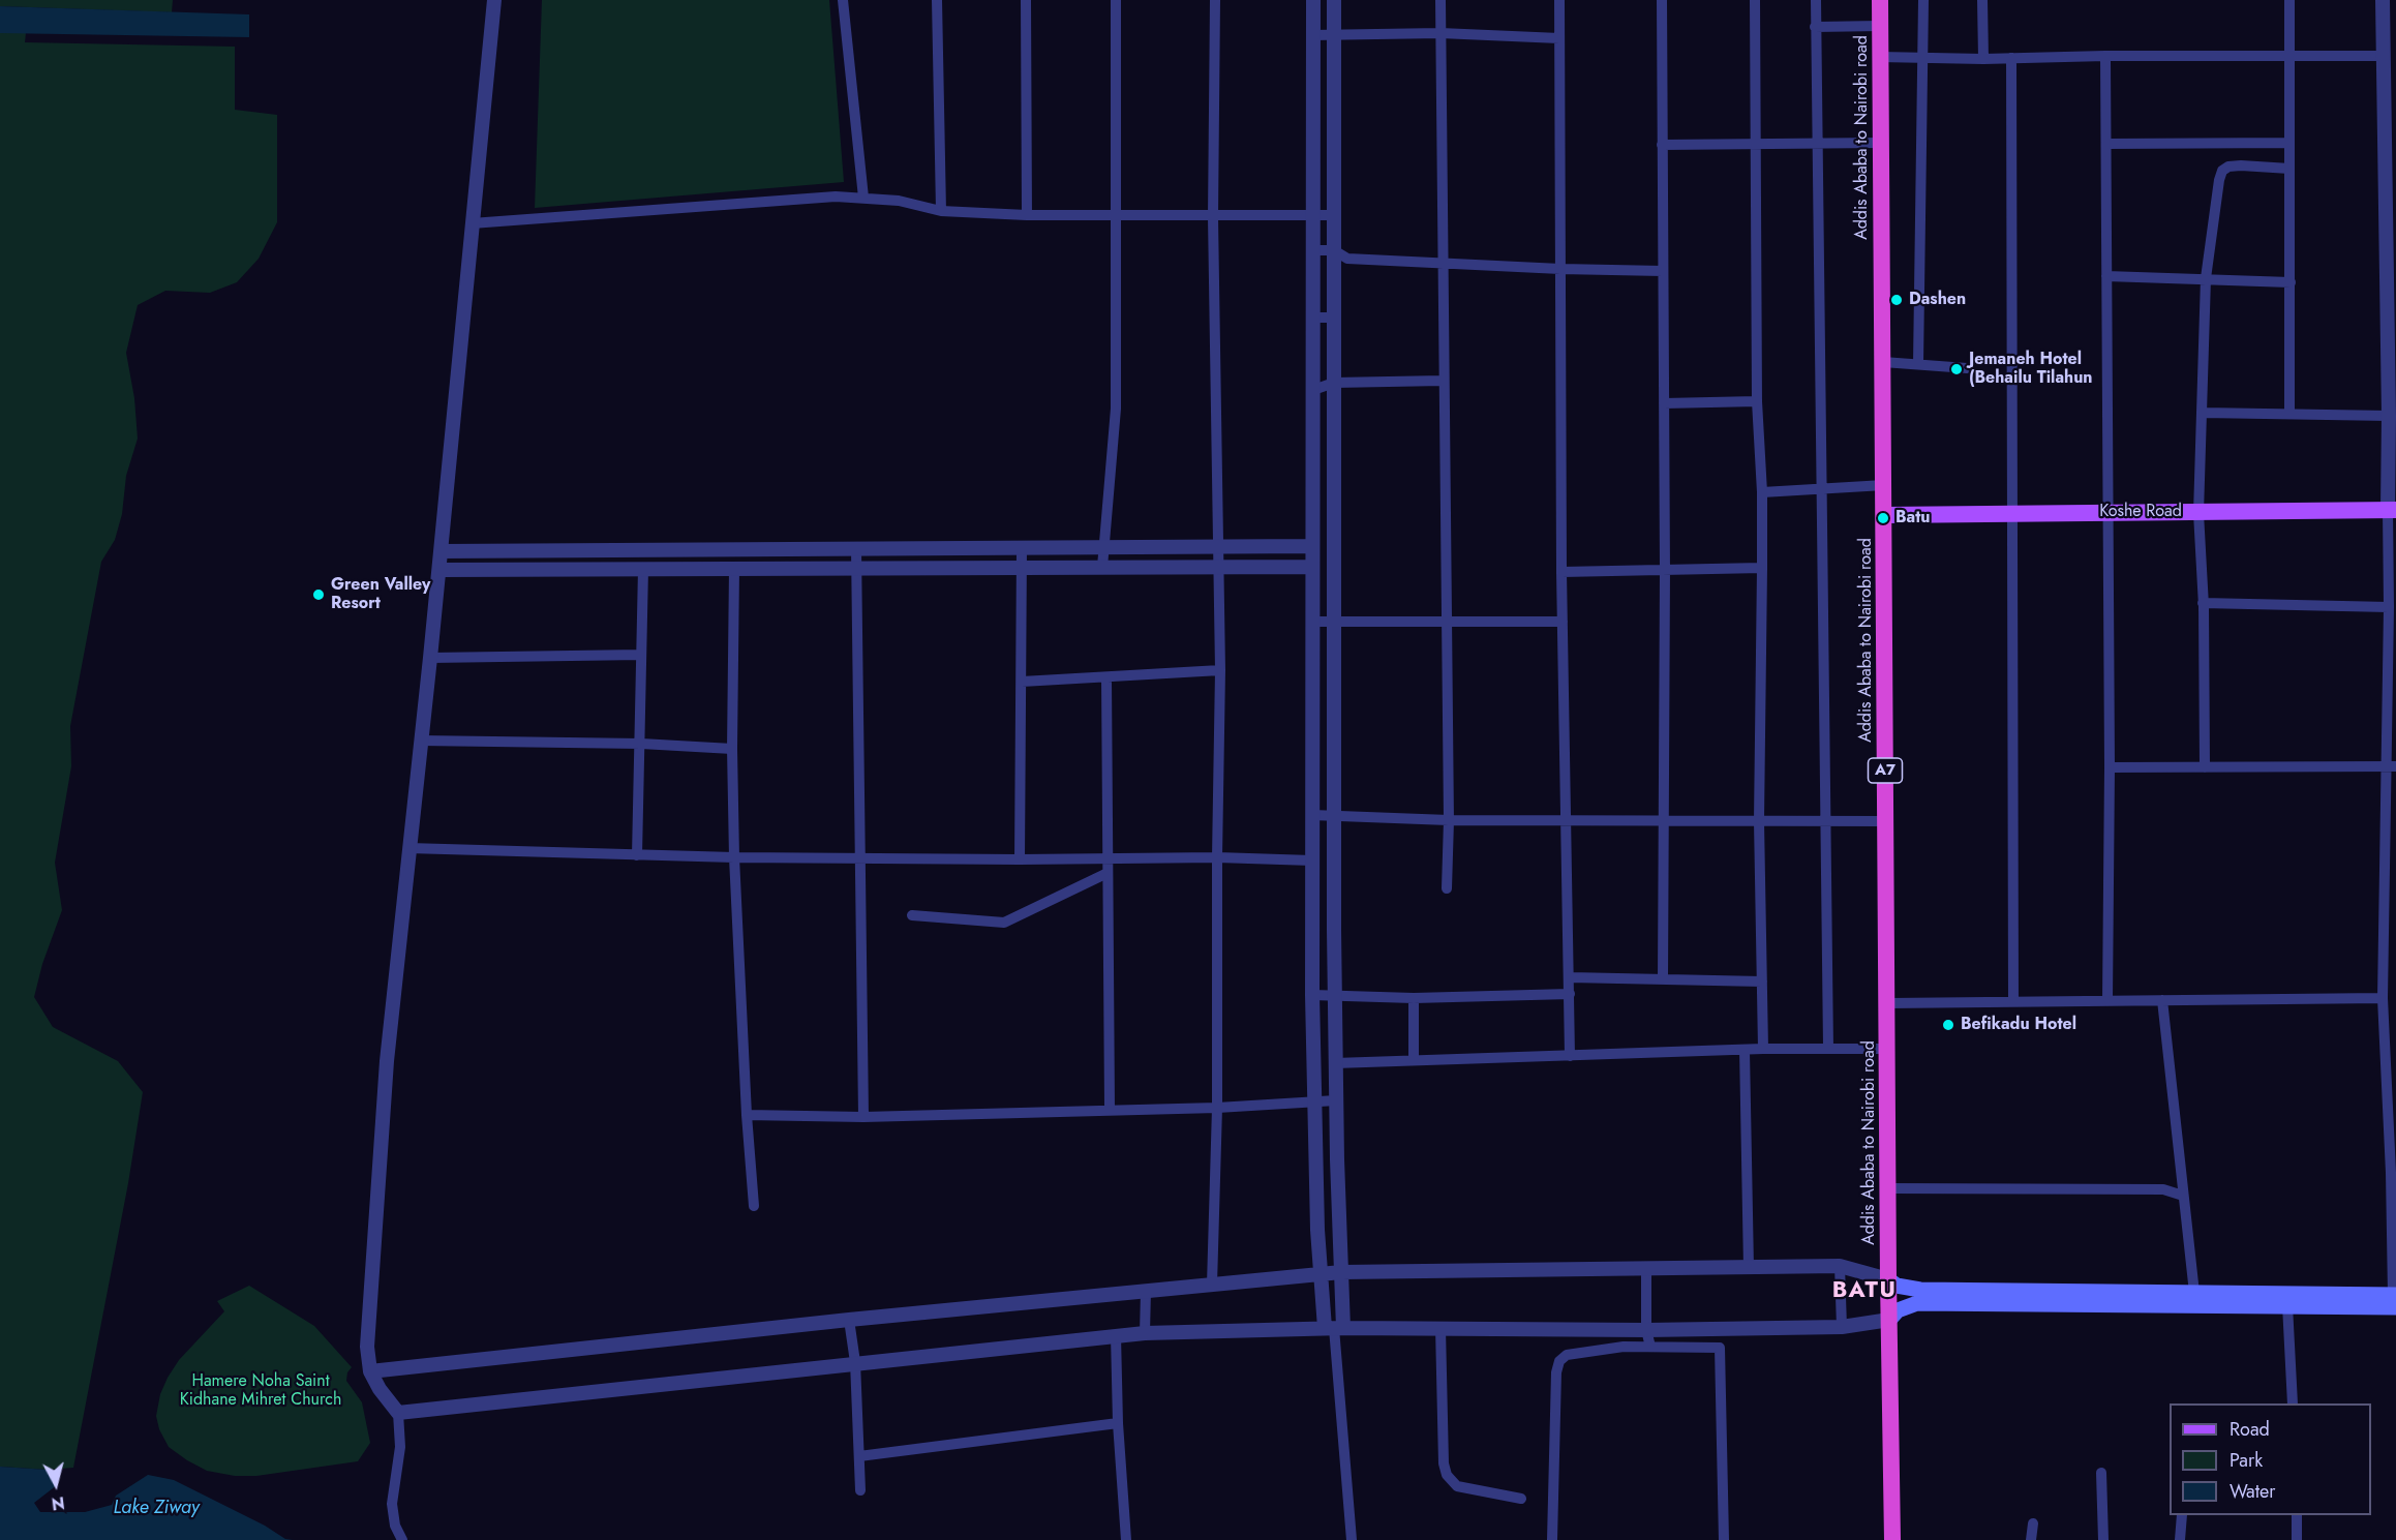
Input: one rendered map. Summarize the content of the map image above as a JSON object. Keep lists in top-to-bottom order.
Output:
{
  "streets": {
    "highway": ["Addis Ababa to Nairobi road", "A7"],
    "main road": ["Koshe Road"]
  },
  "crossings": [
    ["Addis Ababa to Nairobi road", "Koshe Road"]
  ],
  "districts": ["BATU"],
  "water": ["Lake Ziway"],
  "parks": ["Hamere Noha Saint Kidhane Mihret Church"],
  "places": [
    "Dashen",
    "Jemaneh Hotel (Behailu Tilahun",
    "Batu",
    "Green Valley Resort",
    "Befikadu Hotel"
  ],
  "legend": ["Road", "Park", "Water"],
  "north": "bottom"
}
